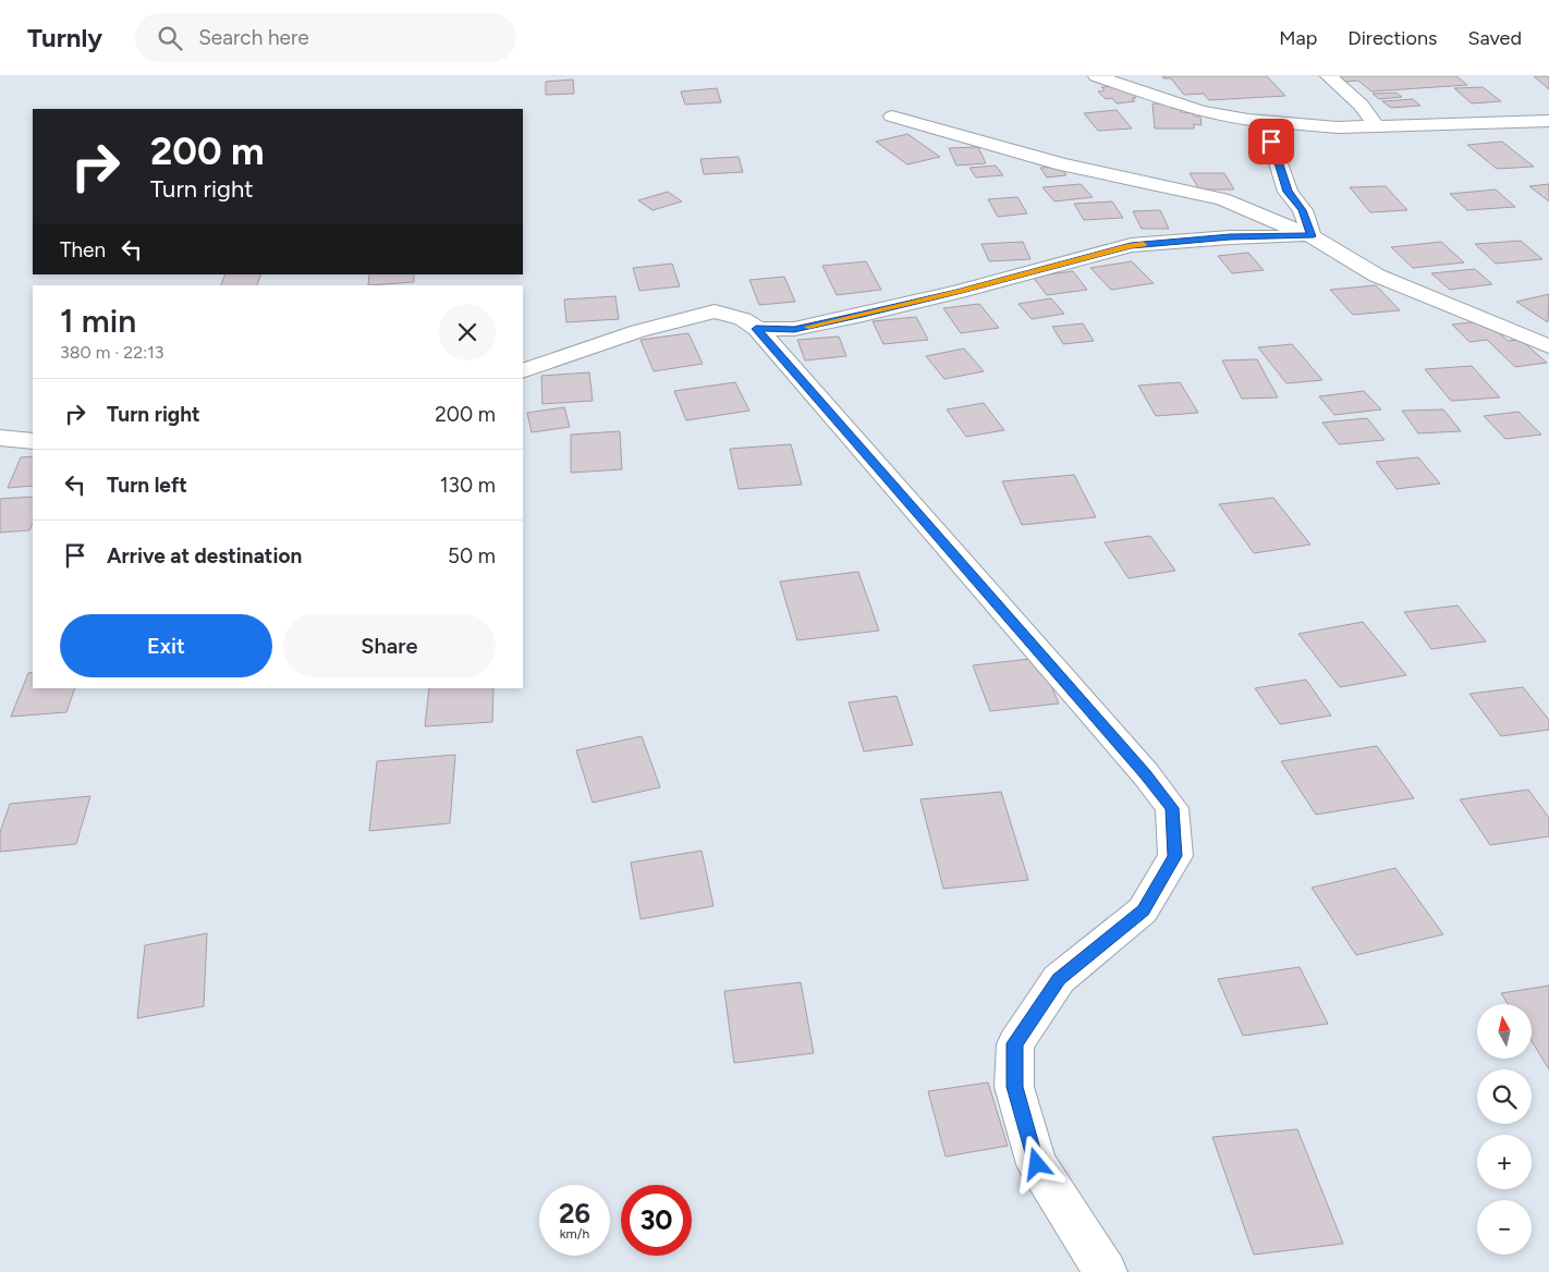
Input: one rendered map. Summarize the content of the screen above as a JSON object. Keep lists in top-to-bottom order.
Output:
{
  "north": "top",
  "page": {
    "header": "Turnly",
    "search": "Search here",
    "nav": ["Map", "Directions", "Saved"],
    "turn": ["200 m", "Turn right"],
    "then": "Then",
    "heading": ["1 min", "380 m · 22:13"],
    "list": [
      {
        "name": "Turn right",
        "value": "200 m"
      },
      {
        "name": "Turn left",
        "value": "130 m"
      },
      {
        "name": "Arrive at destination",
        "value": "50 m"
      }
    ],
    "buttons": ["Exit", "Share"],
    "map_buttons": ["+", "−"],
    "speed": "26 km/h",
    "limit": "30"
  }
}
